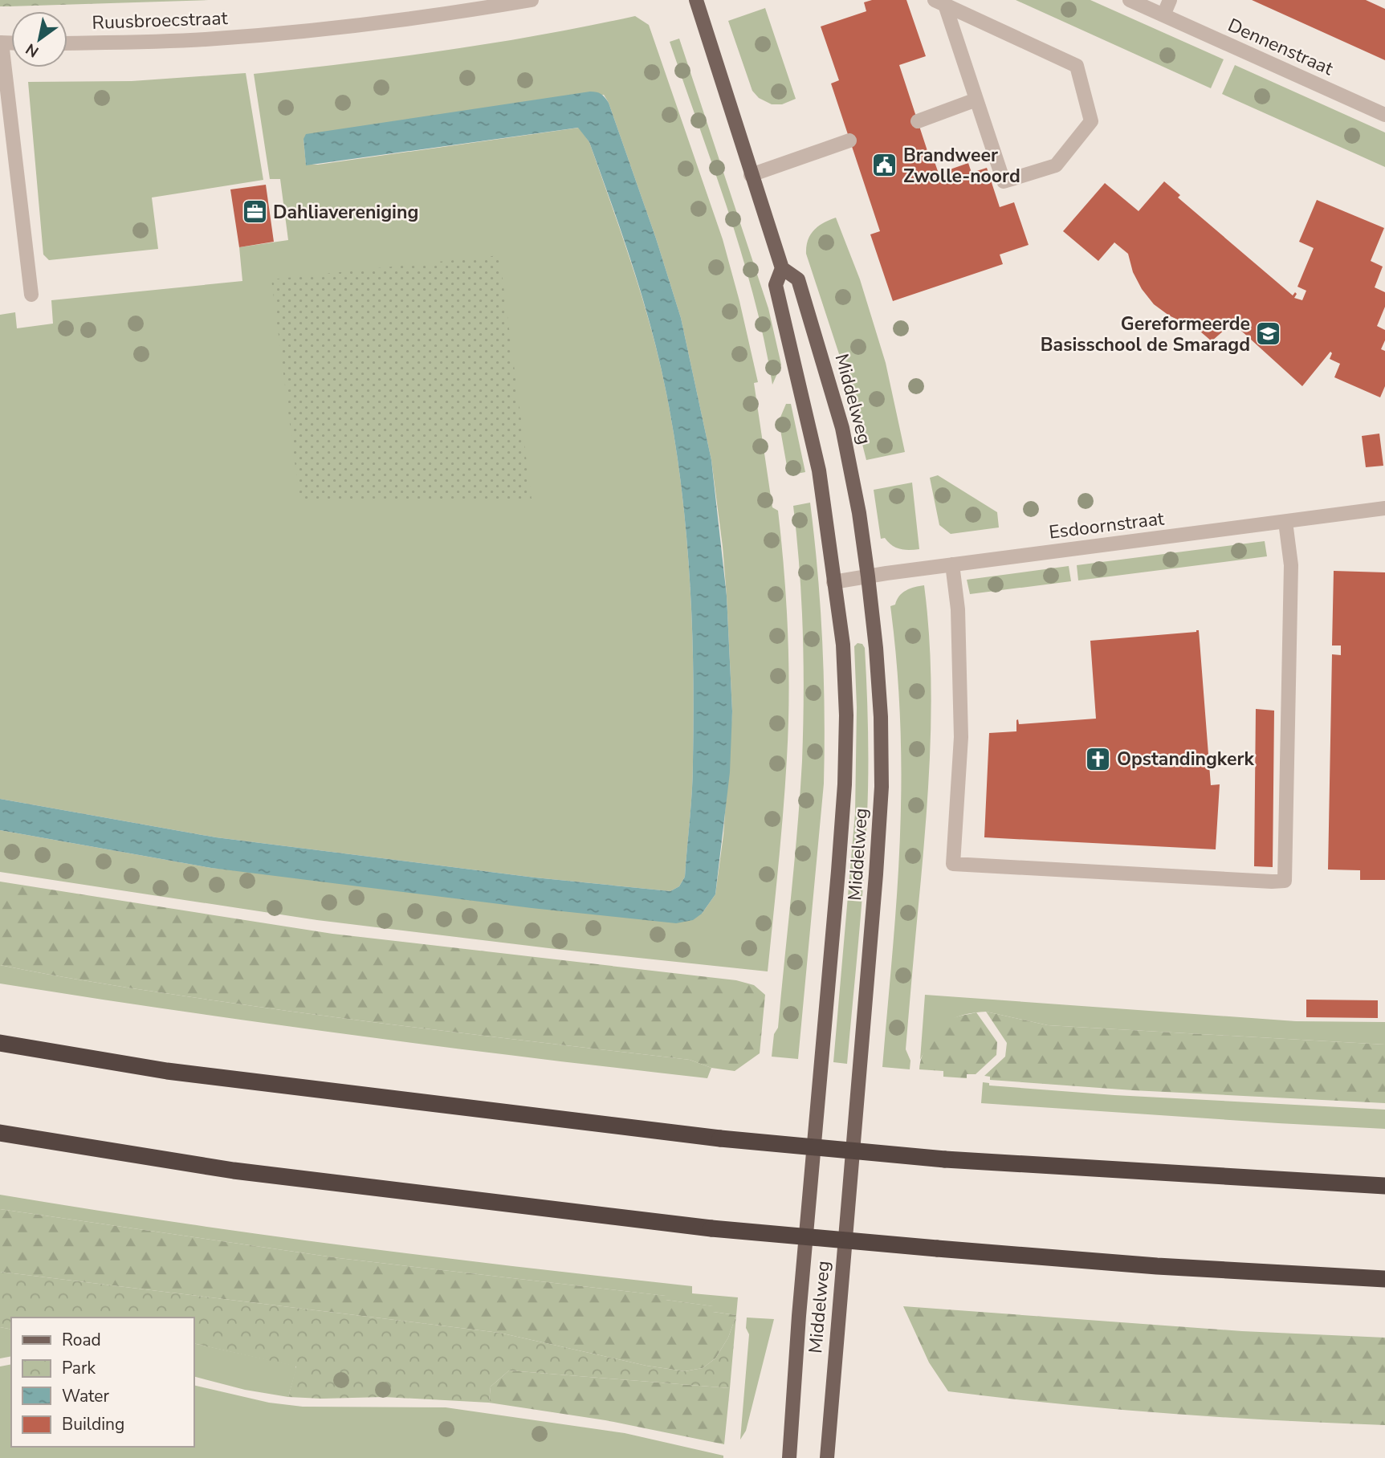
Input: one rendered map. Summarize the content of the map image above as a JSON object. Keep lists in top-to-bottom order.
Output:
{
  "streets": {
    "main road": ["Middelweg"],
    "street": ["Ruusbroecstraat", "Dennenstraat", "Esdoornstraat"]
  },
  "crossings": [
    ["Middelweg", "Esdoornstraat"]
  ],
  "places": {
    "public building": ["Brandweer Zwolle-noord"],
    "office": ["Dahliavereniging"],
    "school or university": ["Gereformeerde Basisschool de Smaragd"],
    "church": ["Opstandingkerk"]
  },
  "legend": [
    "Road",
    "Park",
    "Water",
    "Building"
  ],
  "north": "bottom left"
}
